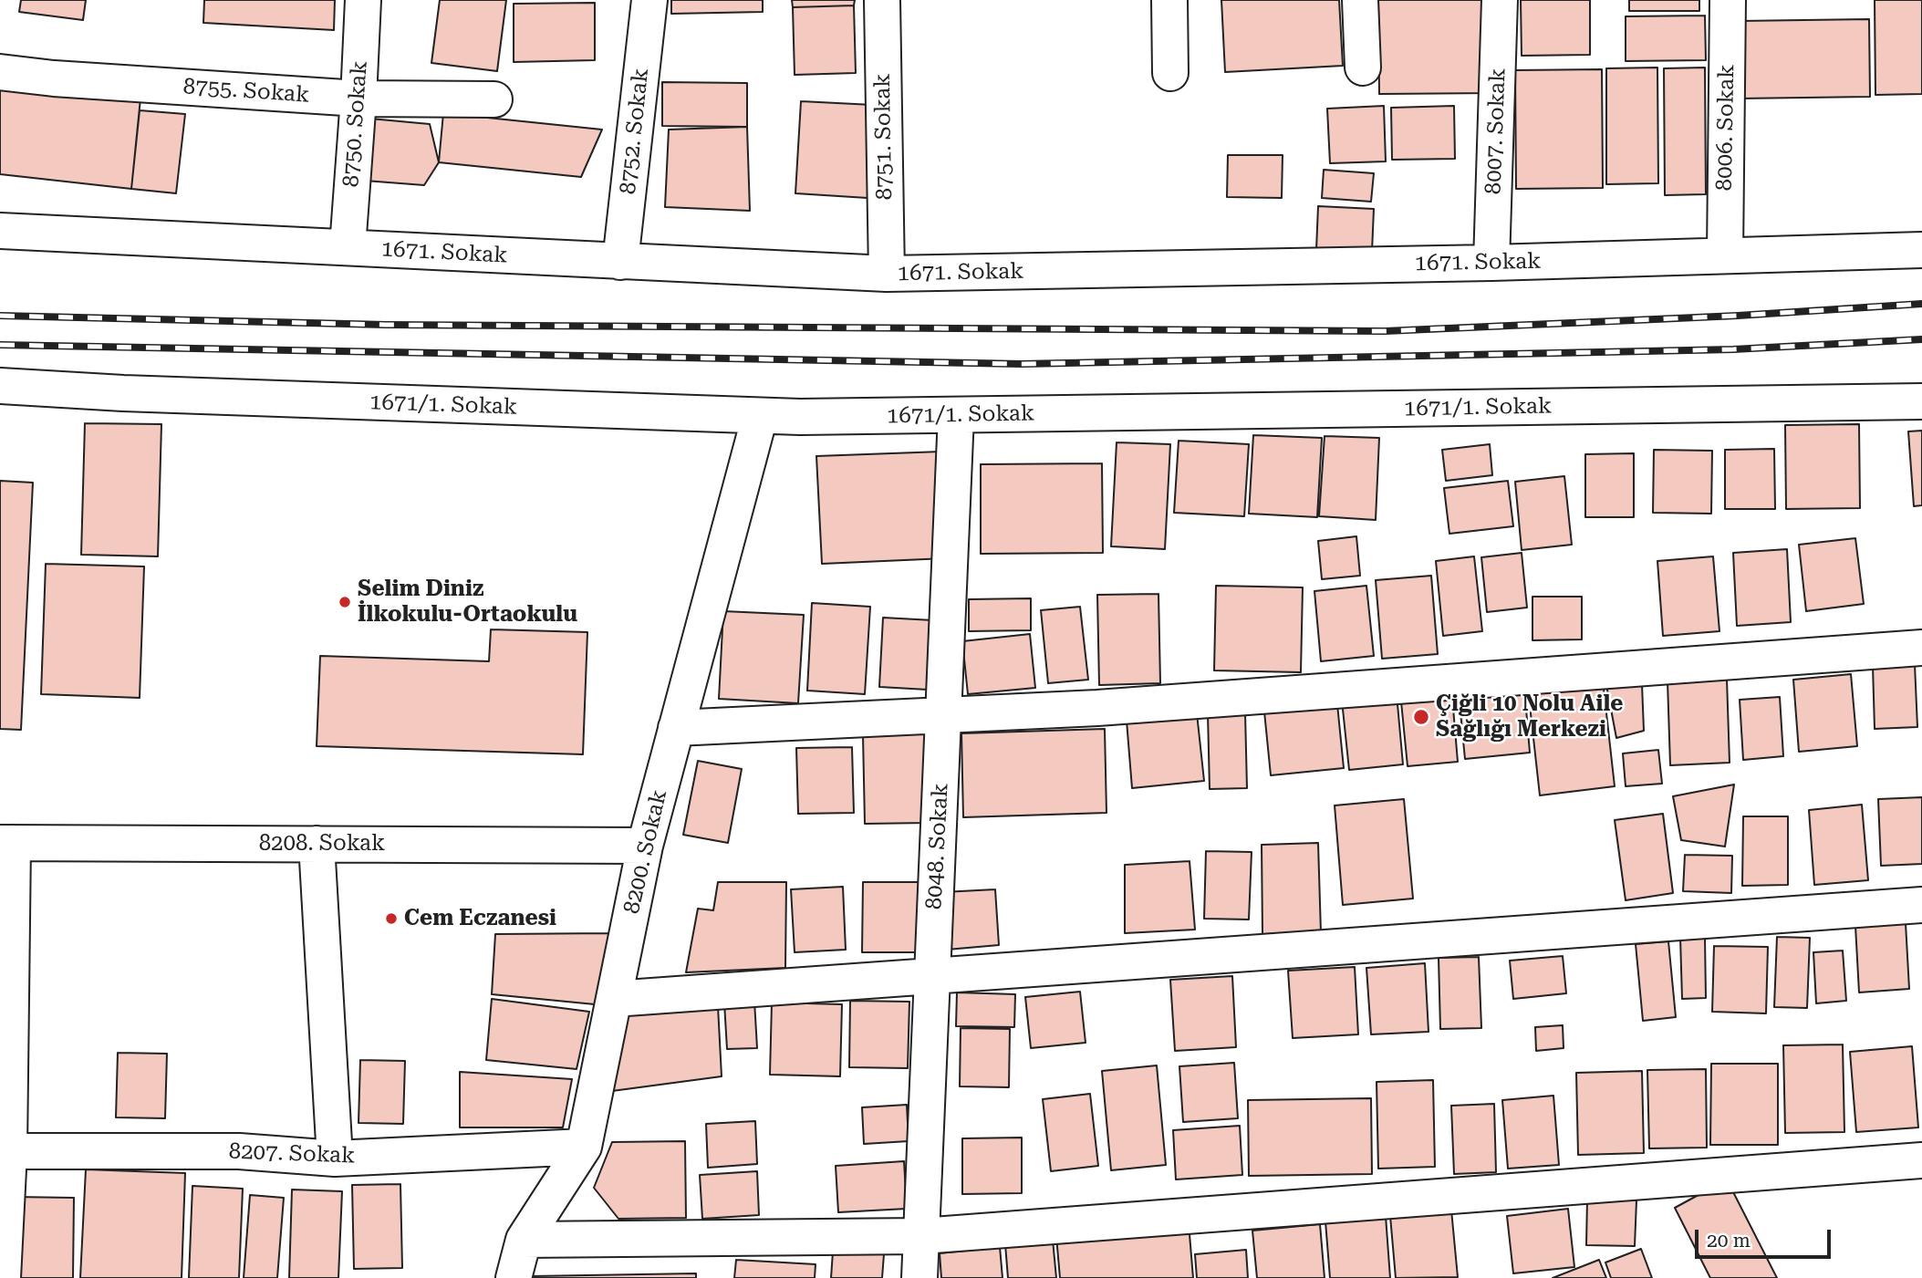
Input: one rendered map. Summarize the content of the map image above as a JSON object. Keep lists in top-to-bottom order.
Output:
{
  "streets": {
    "street": [
      "8755. Sokak",
      "8750. Sokak",
      "8006. Sokak",
      "8752. Sokak",
      "8007. Sokak",
      "8751. Sokak",
      "1671. Sokak",
      "1671/1. Sokak",
      "8208. Sokak",
      "8048. Sokak",
      "8200. Sokak",
      "8207. Sokak"
    ]
  },
  "crossings": [
    ["8755. Sokak", "8750. Sokak"],
    ["8750. Sokak", "1671. Sokak"],
    ["8006. Sokak", "1671. Sokak"],
    ["8752. Sokak", "1671. Sokak"],
    ["8007. Sokak", "1671. Sokak"],
    ["8751. Sokak", "1671. Sokak"],
    ["1671/1. Sokak", "8048. Sokak"],
    ["1671/1. Sokak", "8200. Sokak"],
    ["8208. Sokak", "8200. Sokak"],
    ["8200. Sokak", "8207. Sokak"]
  ],
  "places": ["Selim Diniz İlkokulu-Ortaokulu", "Çiğli 10 Nolu Aile Sağlığı Merkezi", "Cem Eczanesi"],
  "scale_bar": "20 m"
}
